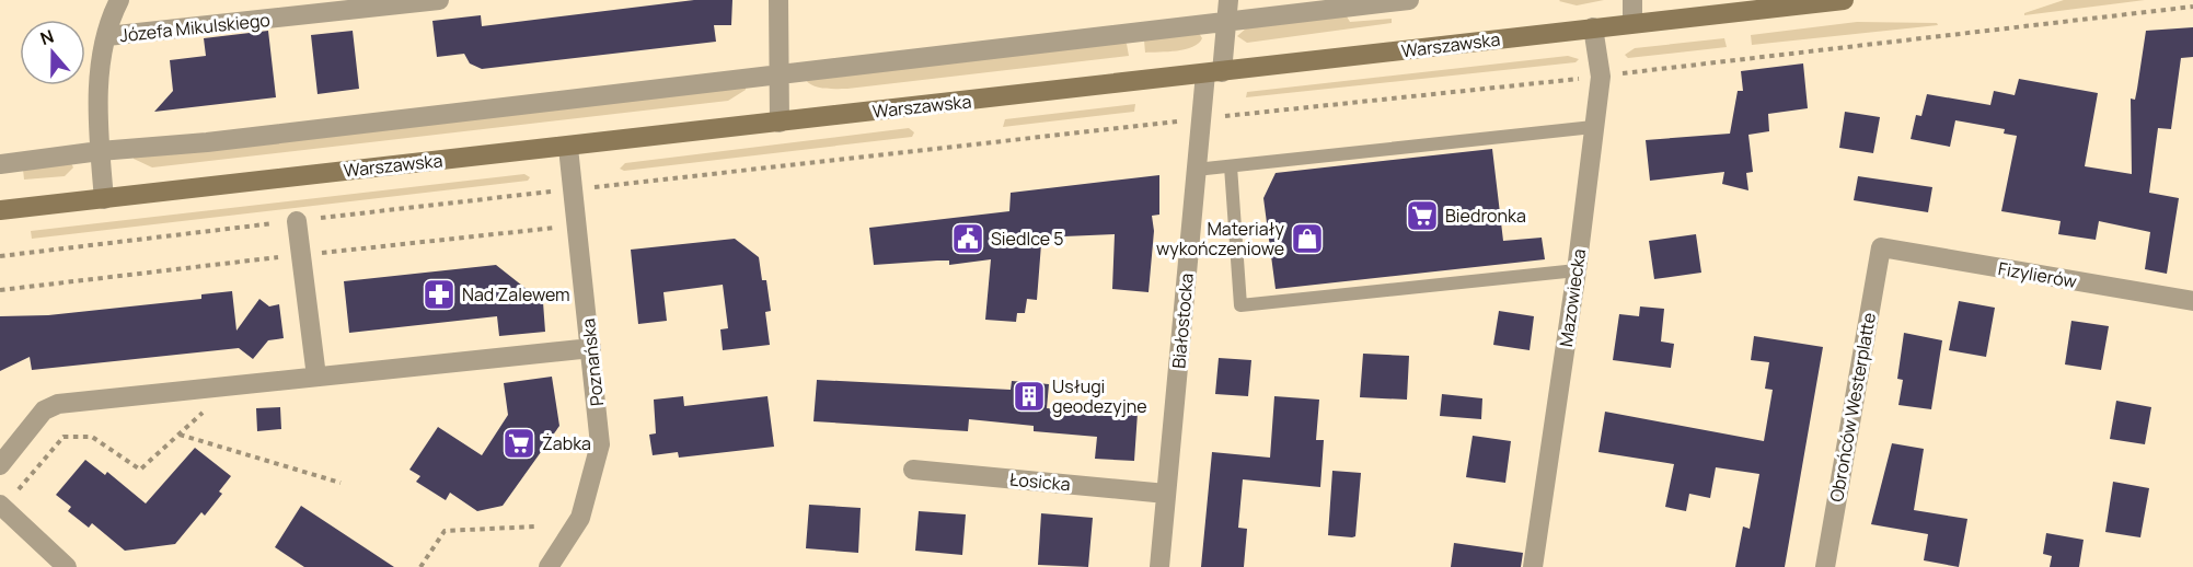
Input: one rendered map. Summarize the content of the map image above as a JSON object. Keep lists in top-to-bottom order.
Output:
{
  "streets": {
    "main road": ["Warszawska"],
    "street": [
      "Józefa Mikulskiego",
      "Fizylierów",
      "Mazowiecka",
      "Białostocka",
      "Poznańska",
      "Obrońców Westerplatte",
      "Łosicka"
    ]
  },
  "crossings": [
    ["Warszawska", "Mazowiecka"],
    ["Warszawska", "Białostocka"],
    ["Warszawska", "Poznańska"],
    ["Fizylierów", "Obrońców Westerplatte"],
    ["Białostocka", "Łosicka"]
  ],
  "places": {
    "supermarket": ["Biedronka", "Żabka"],
    "public building": ["Siedlce 5"],
    "shop": ["Materiały wykończeniowe"],
    "pharmacy": ["Nad Zalewem"],
    "building": ["Usługi geodezyjne"]
  },
  "north": "top"
}
